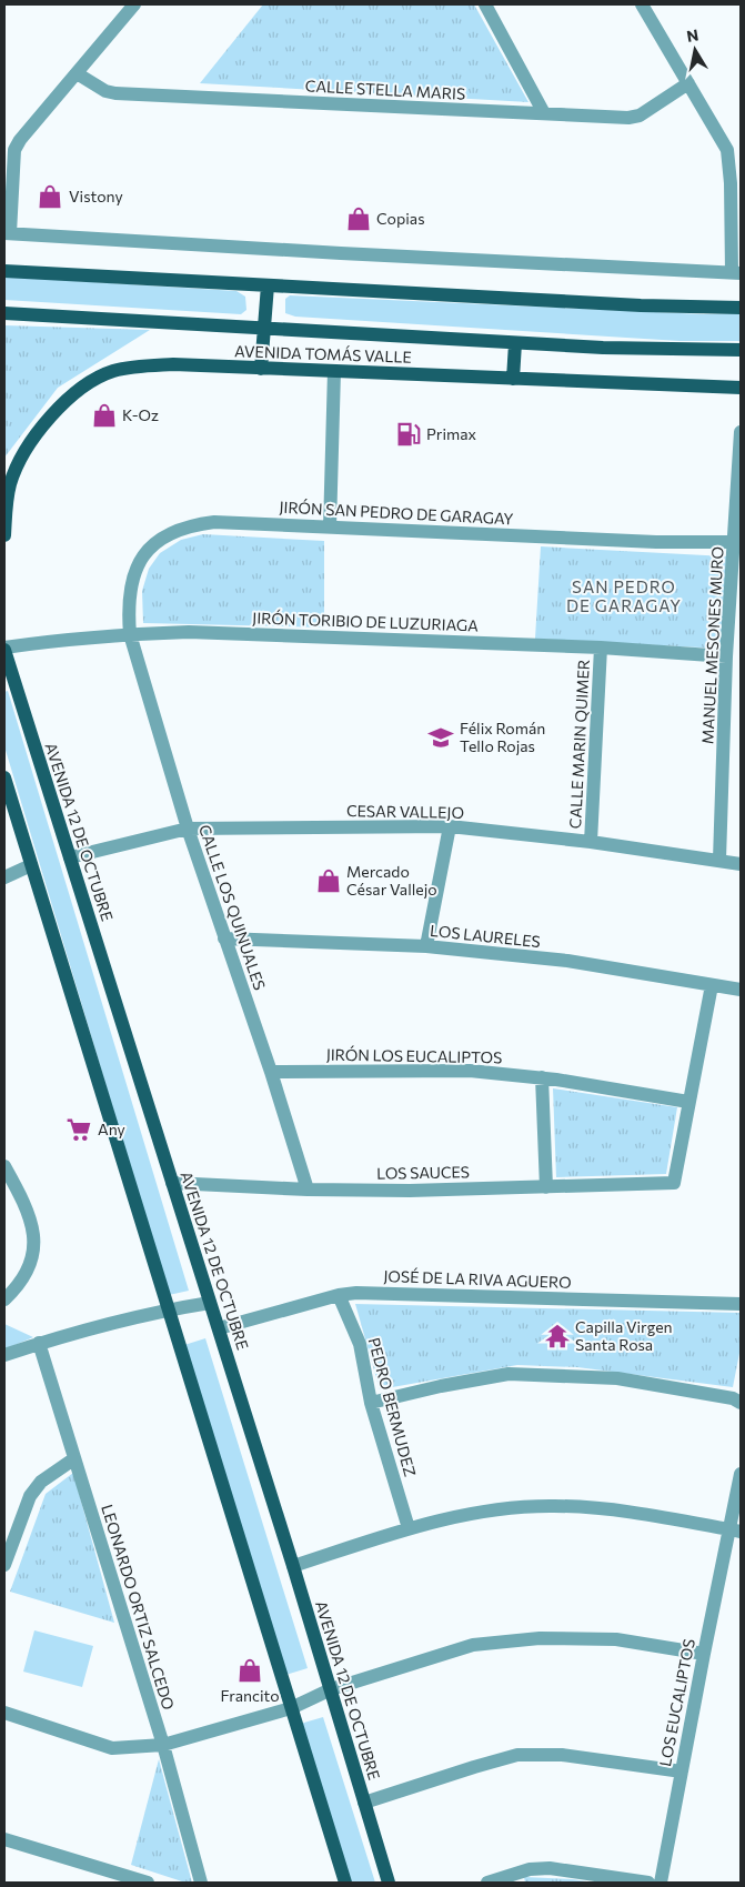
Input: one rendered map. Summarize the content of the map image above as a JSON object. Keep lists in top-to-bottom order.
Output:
{
  "streets": {
    "main road": ["AVENIDA TOMÁS VALLE", "AVENIDA 12 DE OCTUBRE"],
    "street": [
      "CALLE STELLA MARIS",
      "JIRÓN SAN PEDRO DE GARAGAY",
      "JIRÓN TORIBIO DE LUZURIAGA",
      "MANUEL MESONES MURO",
      "CALLE MARIN QUIMER",
      "CESAR VALLEJO",
      "CALLE LOS QUINUALES",
      "LOS LAURELES",
      "JIRÓN LOS EUCALIPTOS",
      "LOS SAUCES",
      "JOSÉ DE LA RIVA AGUERO",
      "PEDRO BERMUDEZ",
      "LEONARDO ORTIZ SALCEDO",
      "LOS EUCALIPTOS"
    ]
  },
  "crossings": [
    ["JIRÓN SAN PEDRO DE GARAGAY", "JIRÓN TORIBIO DE LUZURIAGA"],
    ["JIRÓN SAN PEDRO DE GARAGAY", "MANUEL MESONES MURO"],
    ["JIRÓN SAN PEDRO DE GARAGAY", "CALLE LOS QUINUALES"],
    ["JIRÓN TORIBIO DE LUZURIAGA", "MANUEL MESONES MURO"],
    ["JIRÓN TORIBIO DE LUZURIAGA", "CALLE MARIN QUIMER"],
    ["JIRÓN TORIBIO DE LUZURIAGA", "AVENIDA 12 DE OCTUBRE"],
    ["JIRÓN TORIBIO DE LUZURIAGA", "CALLE LOS QUINUALES"],
    ["MANUEL MESONES MURO", "CESAR VALLEJO"],
    ["CALLE MARIN QUIMER", "CESAR VALLEJO"],
    ["CESAR VALLEJO", "AVENIDA 12 DE OCTUBRE"],
    ["CESAR VALLEJO", "CALLE LOS QUINUALES"],
    ["AVENIDA 12 DE OCTUBRE", "LOS SAUCES"],
    ["AVENIDA 12 DE OCTUBRE", "JOSÉ DE LA RIVA AGUERO"],
    ["CALLE LOS QUINUALES", "LOS LAURELES"],
    ["CALLE LOS QUINUALES", "JIRÓN LOS EUCALIPTOS"],
    ["CALLE LOS QUINUALES", "LOS SAUCES"],
    ["JIRÓN LOS EUCALIPTOS", "LOS SAUCES"],
    ["JOSÉ DE LA RIVA AGUERO", "PEDRO BERMUDEZ"]
  ],
  "districts": ["SAN PEDRO DE GARAGAY"],
  "places": {
    "shop": [
      "Vistony",
      "Copias",
      "K-Oz",
      "Mercado César Vallejo",
      "Francito"
    ],
    "fuel station": ["Primax"],
    "school or university": ["Félix Román Tello Rojas"],
    "supermarket": ["Any"],
    "temple": ["Capilla Virgen Santa Rosa"]
  },
  "north": "top"
}
